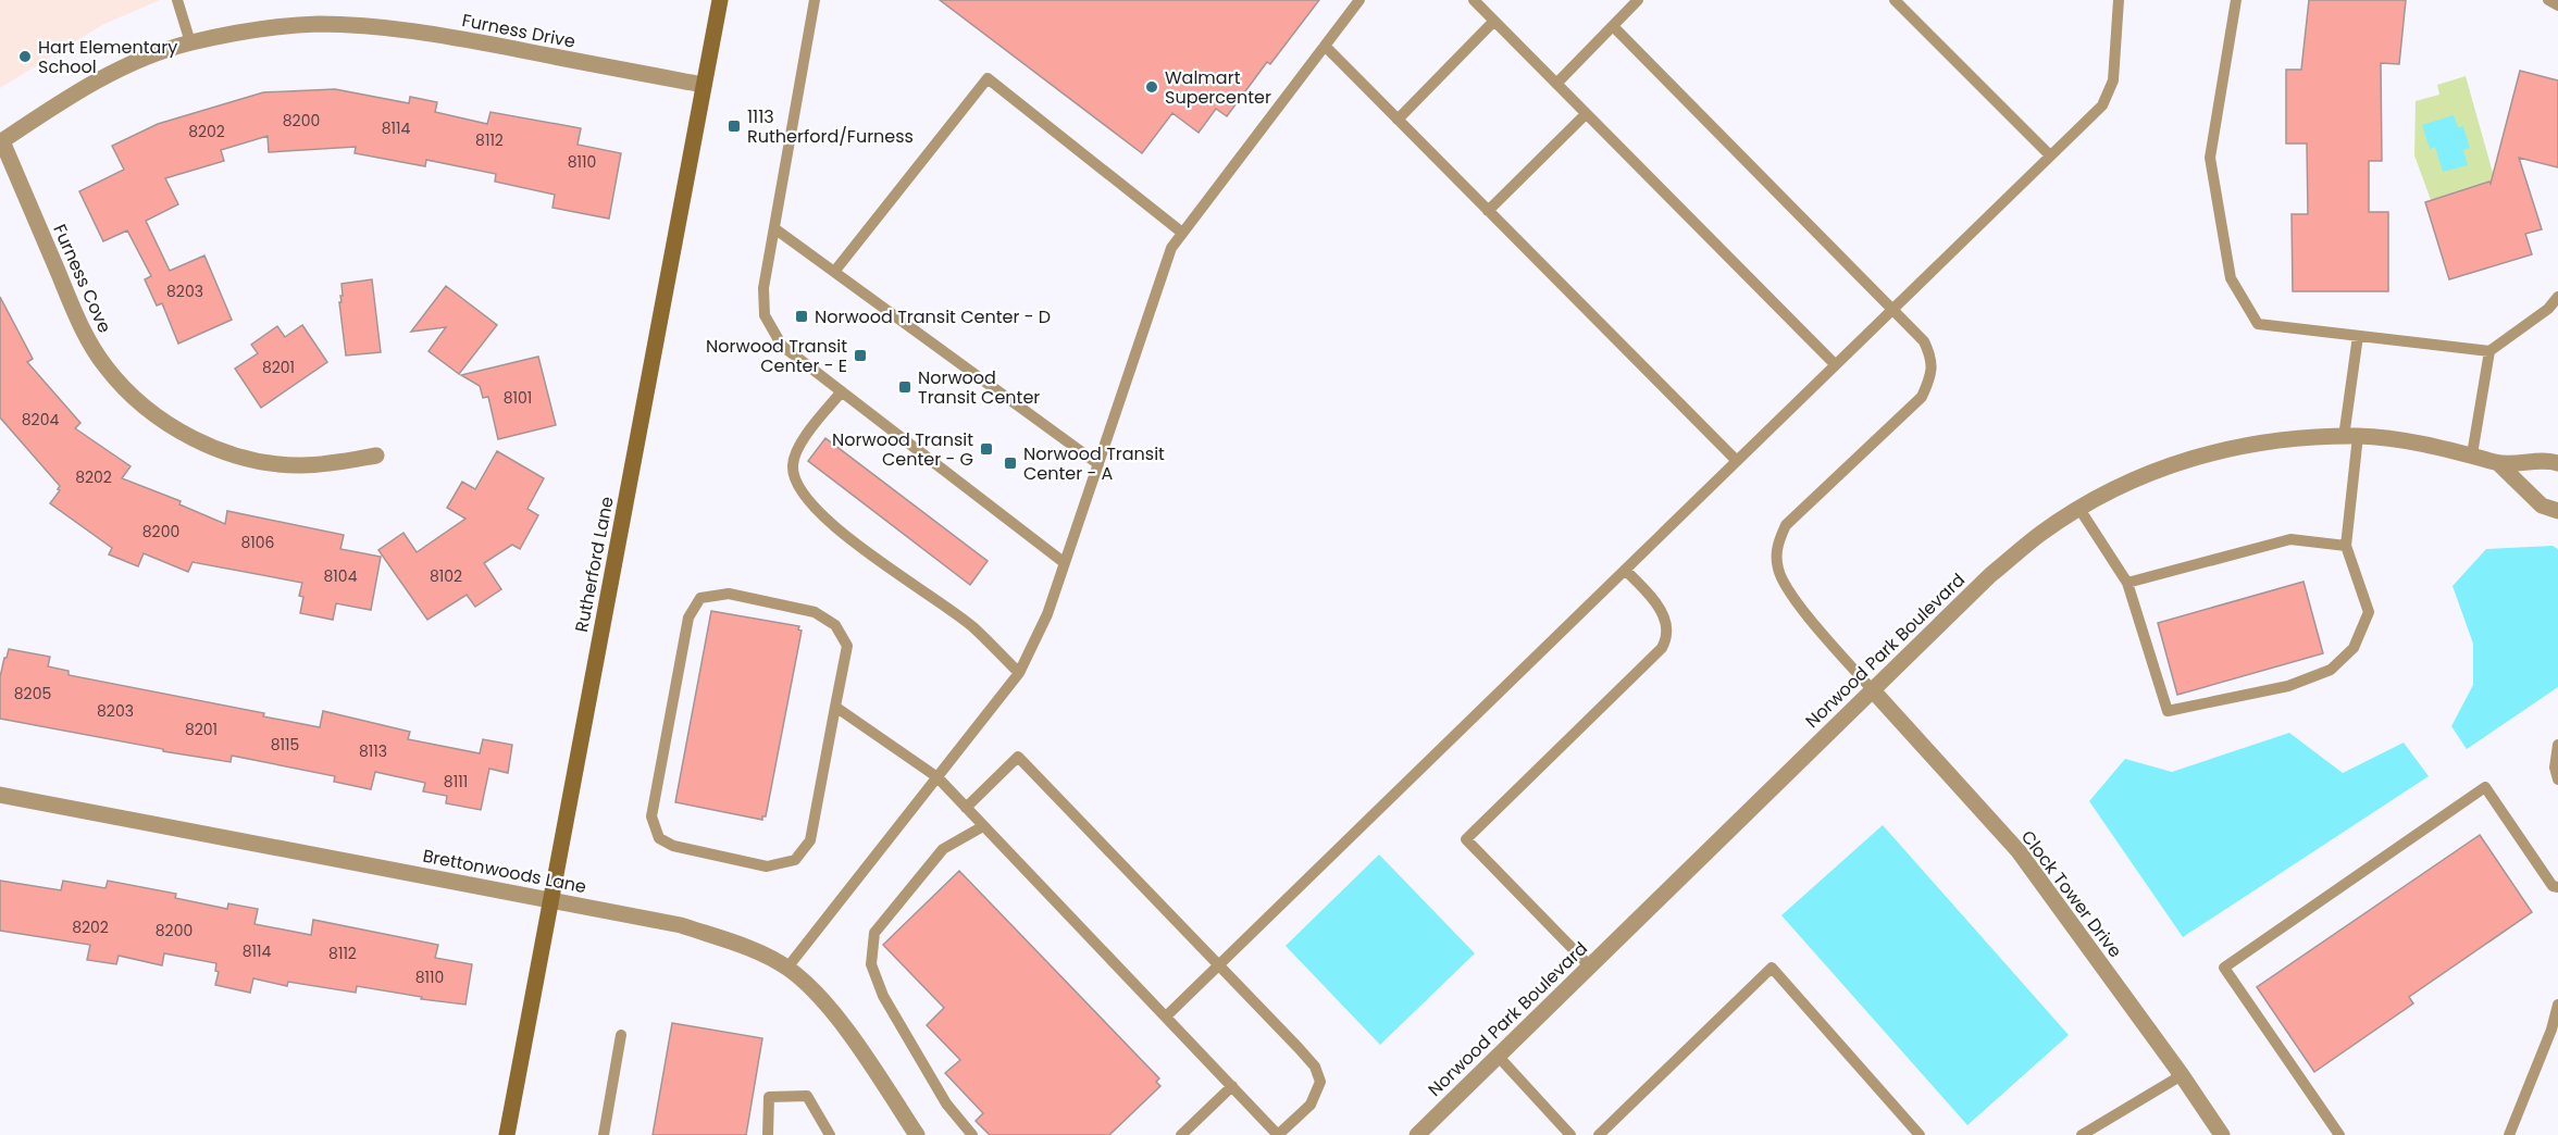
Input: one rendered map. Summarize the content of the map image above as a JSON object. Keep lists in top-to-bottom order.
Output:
{
  "streets": {
    "street": [
      "Furness Drive",
      "Furness Cove",
      "Rutherford Lane",
      "Norwood Park Boulevard",
      "Brettonwoods Lane",
      "Clock Tower Drive"
    ]
  },
  "crossings": [
    ["Furness Drive", "Furness Cove"],
    ["Furness Drive", "Rutherford Lane"],
    ["Rutherford Lane", "Brettonwoods Lane"],
    ["Norwood Park Boulevard", "Clock Tower Drive"]
  ],
  "places": {
    "other": ["Hart Elementary School", "Walmart Supercenter"],
    "transit": [
      "1113 Rutherford/Furness",
      "Norwood Transit Center - D",
      "Norwood Transit Center - E",
      "Norwood Transit Center",
      "Norwood Transit Center - G",
      "Norwood Transit Center - A"
    ]
  },
  "house_numbers": [
    "8200",
    "8114",
    "8202",
    "8112",
    "8110",
    "8203",
    "8201",
    "8101",
    "8204",
    "8202",
    "8200",
    "8106",
    "8104",
    "8102",
    "8205",
    "8203",
    "8201",
    "8115",
    "8113",
    "8111",
    "8202",
    "8200",
    "8114",
    "8112",
    "8110"
  ]
}
